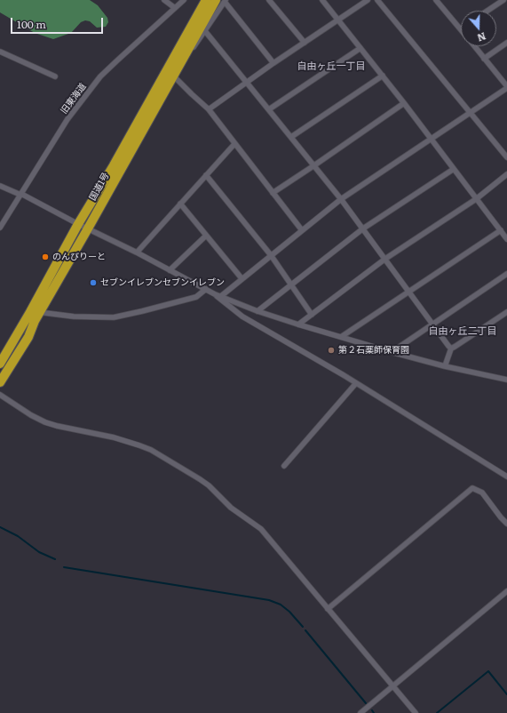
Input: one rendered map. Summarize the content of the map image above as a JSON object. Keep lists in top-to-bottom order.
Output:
{
  "streets": {
    "highway": ["国道1号"],
    "street": ["旧東海道"]
  },
  "districts": ["自由ヶ丘一丁目", "自由ヶ丘二丁目"],
  "places": ["のんびりーと", "セブンイレブンセブンイレブン", "第２石薬師保育園"],
  "scale_bar": "100 m",
  "north": "bottom"
}
